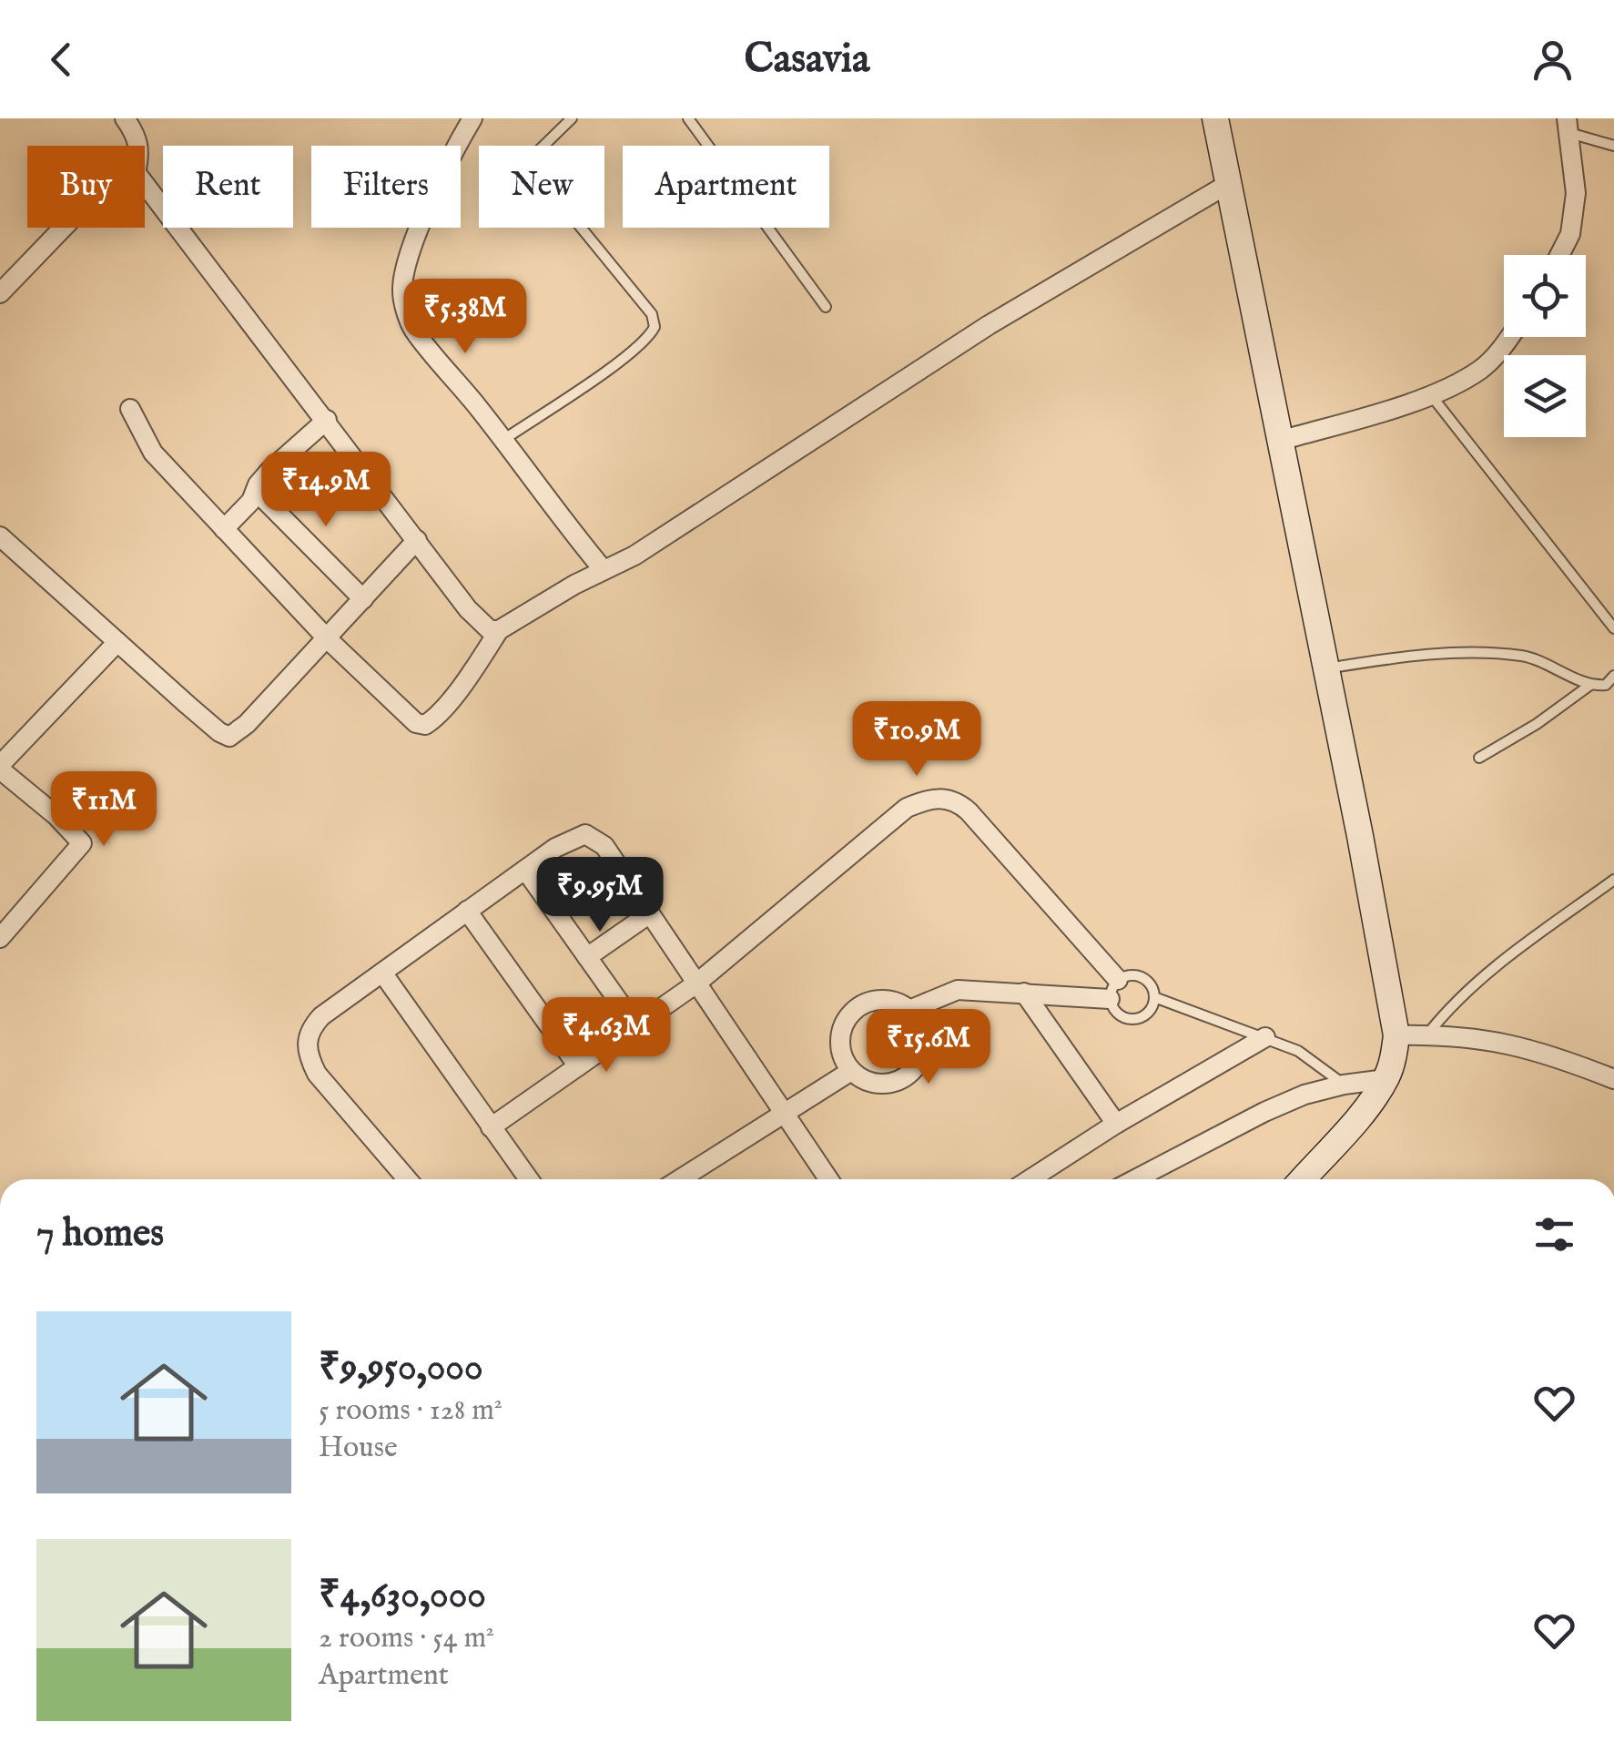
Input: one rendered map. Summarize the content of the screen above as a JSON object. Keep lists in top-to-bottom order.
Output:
{
  "page": {
    "header": "Casavia",
    "chip": [
      "Buy",
      "Rent",
      "Filters",
      "New",
      "Apartment"
    ],
    "price": [
      "₹5.38M",
      "₹14.9M",
      "₹10.9M",
      "₹11M",
      "₹9.95M",
      "₹4.63M",
      "₹15.6M"
    ],
    "heading": "7 homes",
    "list": [
      {
        "name": "₹9,950,000",
        "note": "5 rooms · 128 m² · House"
      },
      {
        "name": "₹4,630,000",
        "note": "2 rooms · 54 m² · Apartment"
      }
    ]
  }
}
